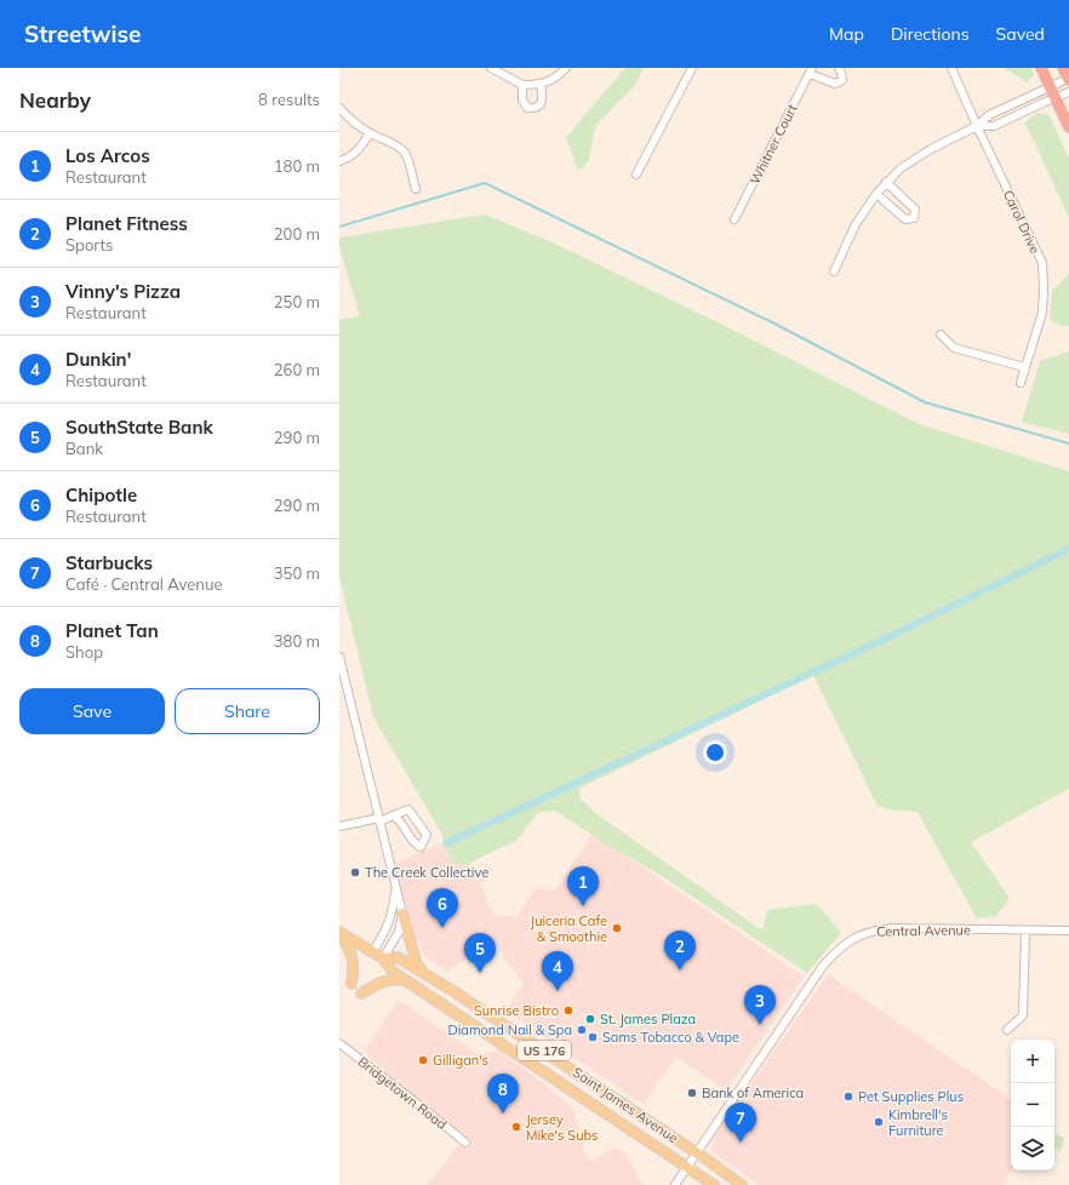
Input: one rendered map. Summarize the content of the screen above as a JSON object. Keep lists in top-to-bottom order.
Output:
{
  "streets": {
    "main road": ["US 176", "Saint James Avenue"],
    "street": [
      "Whitner Court",
      "Carol Drive",
      "Central Avenue",
      "Bridgetown Road"
    ]
  },
  "crossings": [
    ["Central Avenue", "Saint James Avenue"]
  ],
  "places": [
    "The Creek Collective",
    "Juiceria Cafe & Smoothie",
    "Sunrise Bistro",
    "St. James Plaza",
    "Diamond Nail & Spa",
    "Sams Tobacco & Vape",
    "Gilligan's",
    "Bank of America",
    "Pet Supplies Plus",
    "Kimbrell's Furniture",
    "Jersey Mike's Subs"
  ],
  "page": {
    "header": "Streetwise",
    "nav": ["Map", "Directions", "Saved"],
    "heading": ["Nearby", "8 results"],
    "list": [
      {
        "mark": "1",
        "name": "Los Arcos",
        "note": "Restaurant",
        "value": "180 m"
      },
      {
        "mark": "2",
        "name": "Planet Fitness",
        "note": "Sports",
        "value": "200 m"
      },
      {
        "mark": "3",
        "name": "Vinny's Pizza",
        "note": "Restaurant",
        "value": "250 m"
      },
      {
        "mark": "4",
        "name": "Dunkin'",
        "note": "Restaurant",
        "value": "260 m"
      },
      {
        "mark": "5",
        "name": "SouthState Bank",
        "note": "Bank",
        "value": "290 m"
      },
      {
        "mark": "6",
        "name": "Chipotle",
        "note": "Restaurant",
        "value": "290 m"
      },
      {
        "mark": "7",
        "name": "Starbucks",
        "note": "Café · Central Avenue",
        "value": "350 m"
      },
      {
        "mark": "8",
        "name": "Planet Tan",
        "note": "Shop",
        "value": "380 m"
      }
    ],
    "buttons": ["Save", "Share"],
    "pins": [
      "1",
      "6",
      "2",
      "5",
      "4",
      "3",
      "8",
      "7"
    ],
    "map_buttons": ["+", "−"]
  }
}
